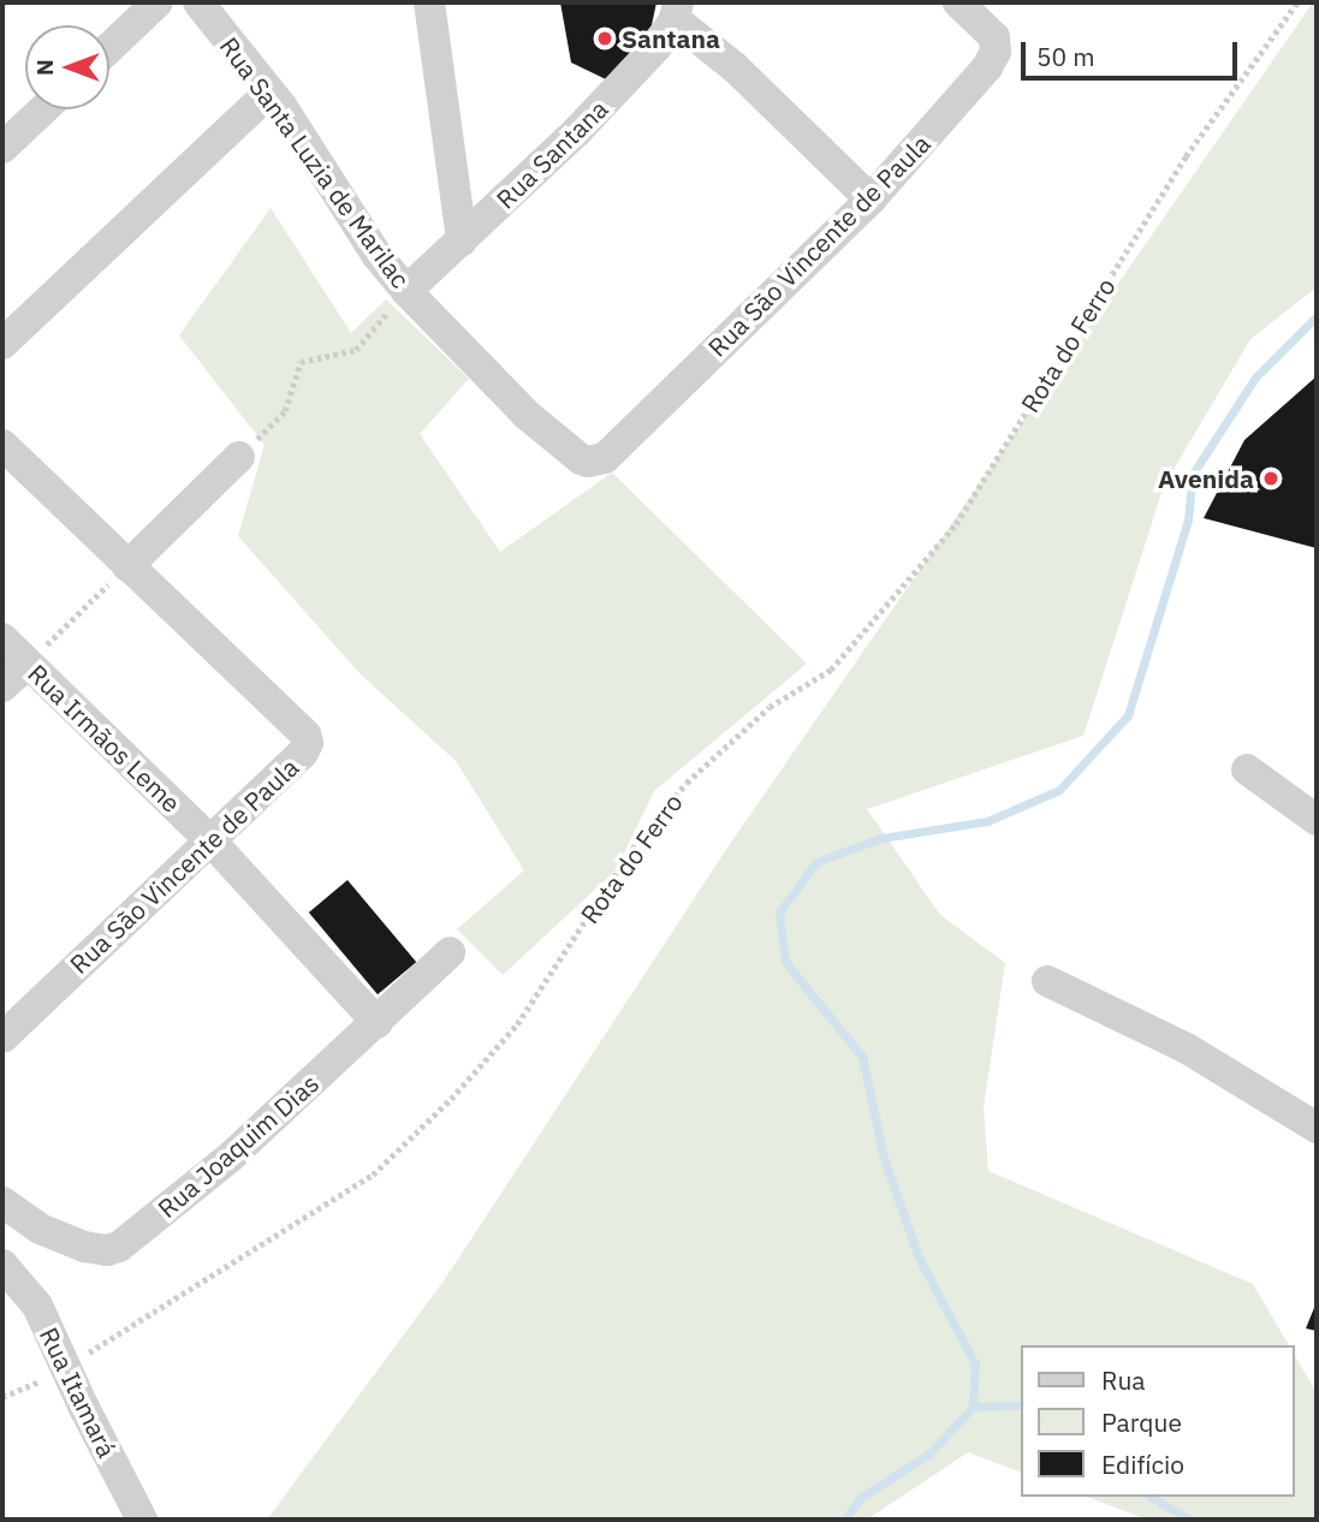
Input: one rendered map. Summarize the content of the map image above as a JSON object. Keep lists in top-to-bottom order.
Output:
{
  "streets": {
    "street": [
      "Rua Santana",
      "Rua Santa Luzia de Marilac",
      "Rua São Vincente de Paula",
      "Rua Irmãos Leme",
      "Rua Joaquim Dias",
      "Rua Itamará"
    ],
    "path": ["Rota do Ferro"]
  },
  "crossings": [
    ["Rua Santana", "Rua Santa Luzia de Marilac"],
    ["Rua Santa Luzia de Marilac", "Rua São Vincente de Paula"],
    ["Rua São Vincente de Paula", "Rua Irmãos Leme"],
    ["Rua Irmãos Leme", "Rua Joaquim Dias"]
  ],
  "places": ["Santana", "Avenida"],
  "legend": ["Rua", "Parque", "Edifício"],
  "scale_bar": "50 m",
  "north": "left"
}
